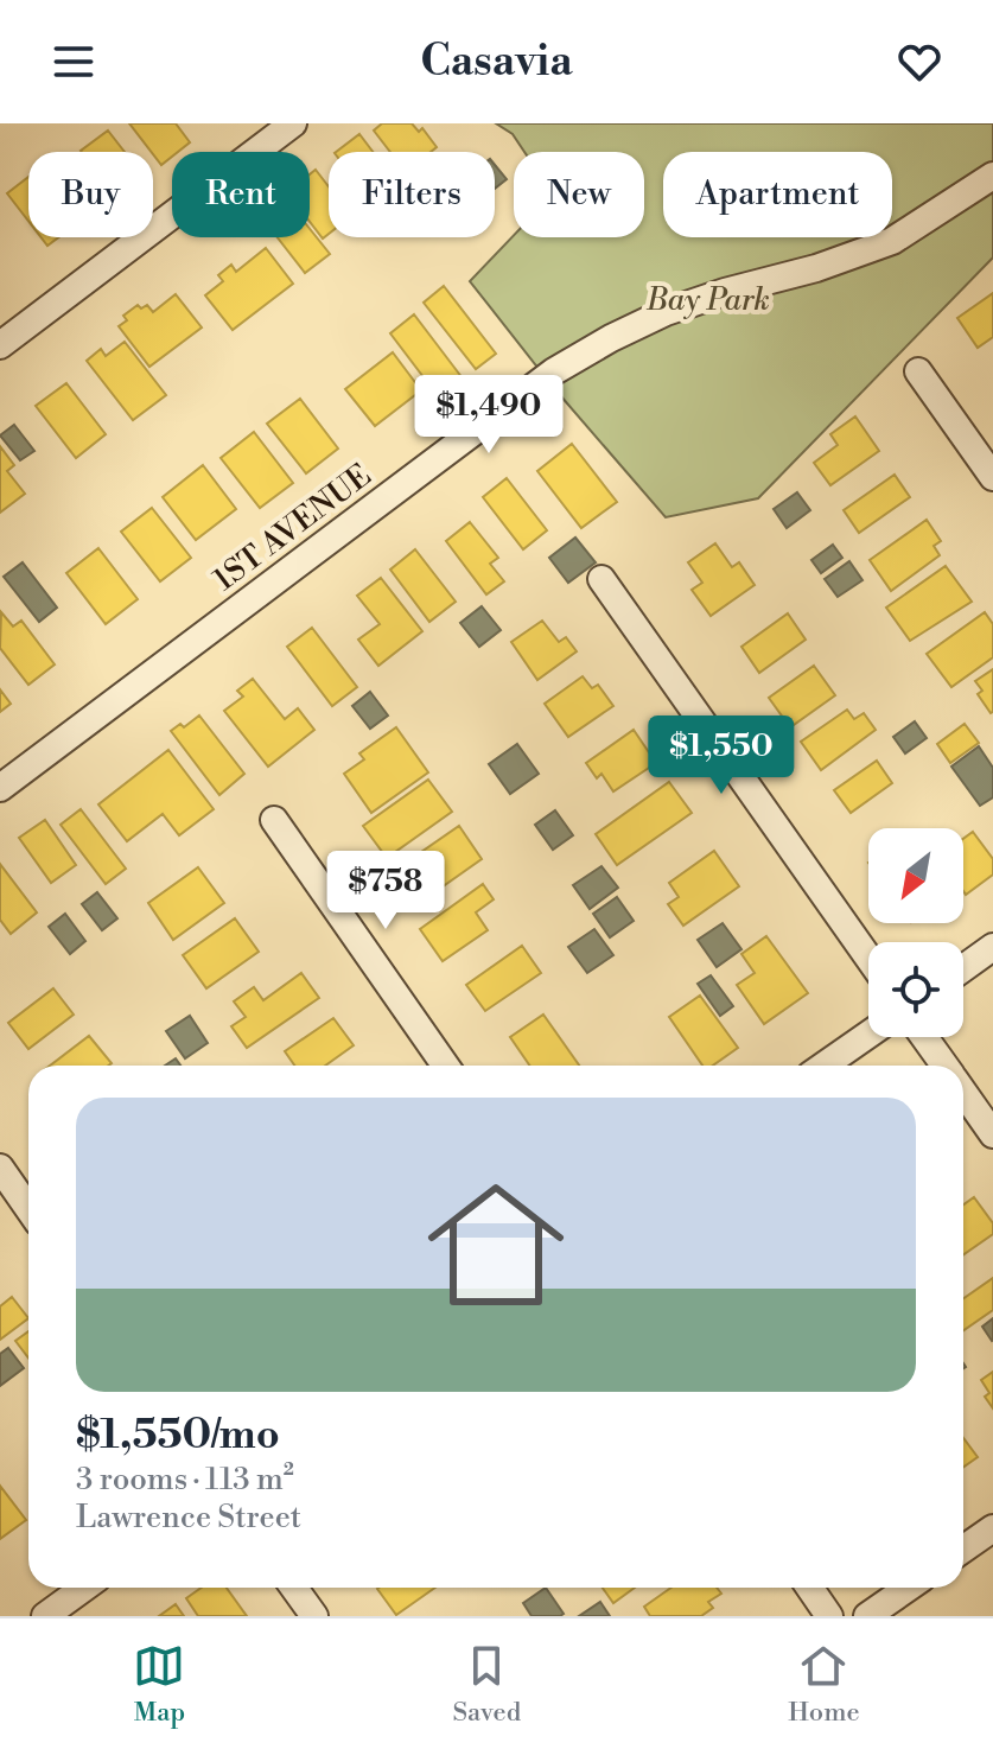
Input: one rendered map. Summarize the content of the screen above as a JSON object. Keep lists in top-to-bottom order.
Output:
{
  "streets": {
    "street": ["1ST AVENUE"]
  },
  "parks": ["Bay Park"],
  "north": "bottom left",
  "page": {
    "header": "Casavia",
    "chip": [
      "Buy",
      "Rent",
      "Filters",
      "New",
      "Apartment"
    ],
    "price": ["$1,490", "$1,550", "$758"],
    "list": [
      {
        "name": "$1,550/mo",
        "note": "3 rooms · 113 m² · Lawrence Street"
      }
    ],
    "tabs": ["Map", "Saved", "Home"]
  }
}
